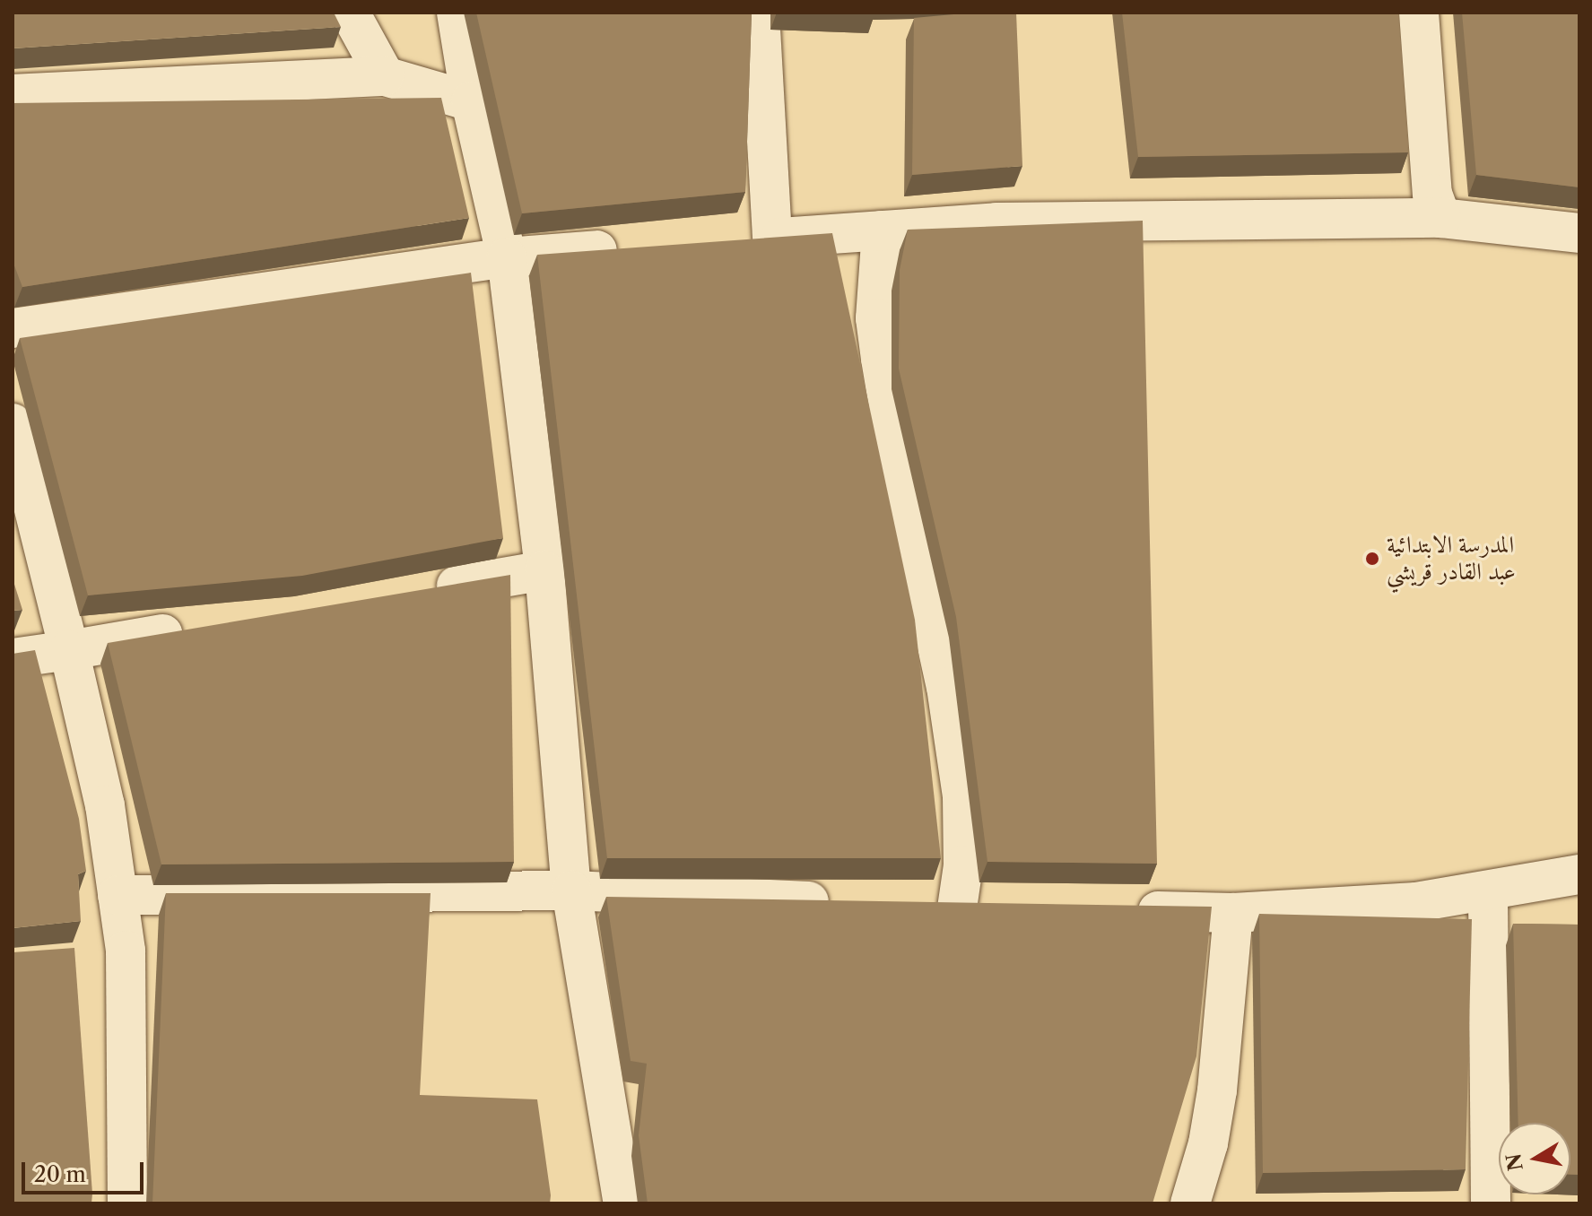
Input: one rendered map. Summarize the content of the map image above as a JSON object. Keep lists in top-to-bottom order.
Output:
{
  "places": ["المدرسة الابتدائية عبد القادر قريشي"],
  "scale_bar": "20 m",
  "north": "left"
}
